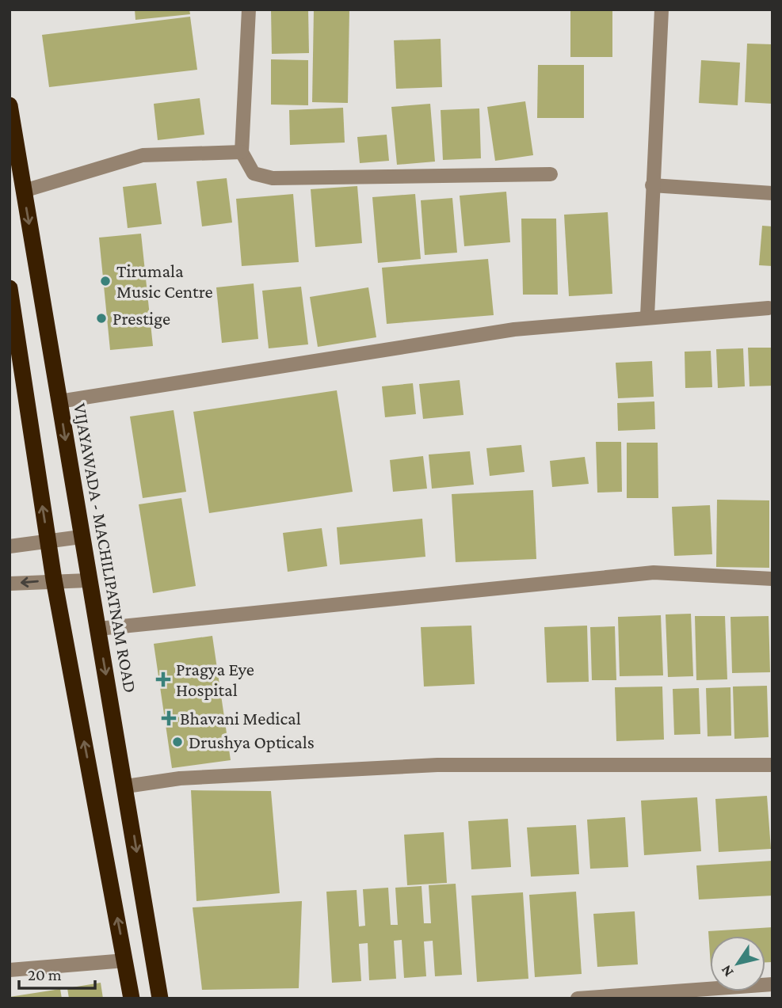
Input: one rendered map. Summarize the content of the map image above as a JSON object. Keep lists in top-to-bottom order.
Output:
{
  "streets": {
    "highway": ["VIJAYAWADA - MACHILIPATNAM ROAD"]
  },
  "places": {
    "other": ["Tirumala Music Centre", "Prestige", "Drushya Opticals"],
    "health": ["Pragya Eye Hospital", "Bhavani Medical"]
  },
  "scale_bar": "20 m",
  "north": "bottom left"
}
